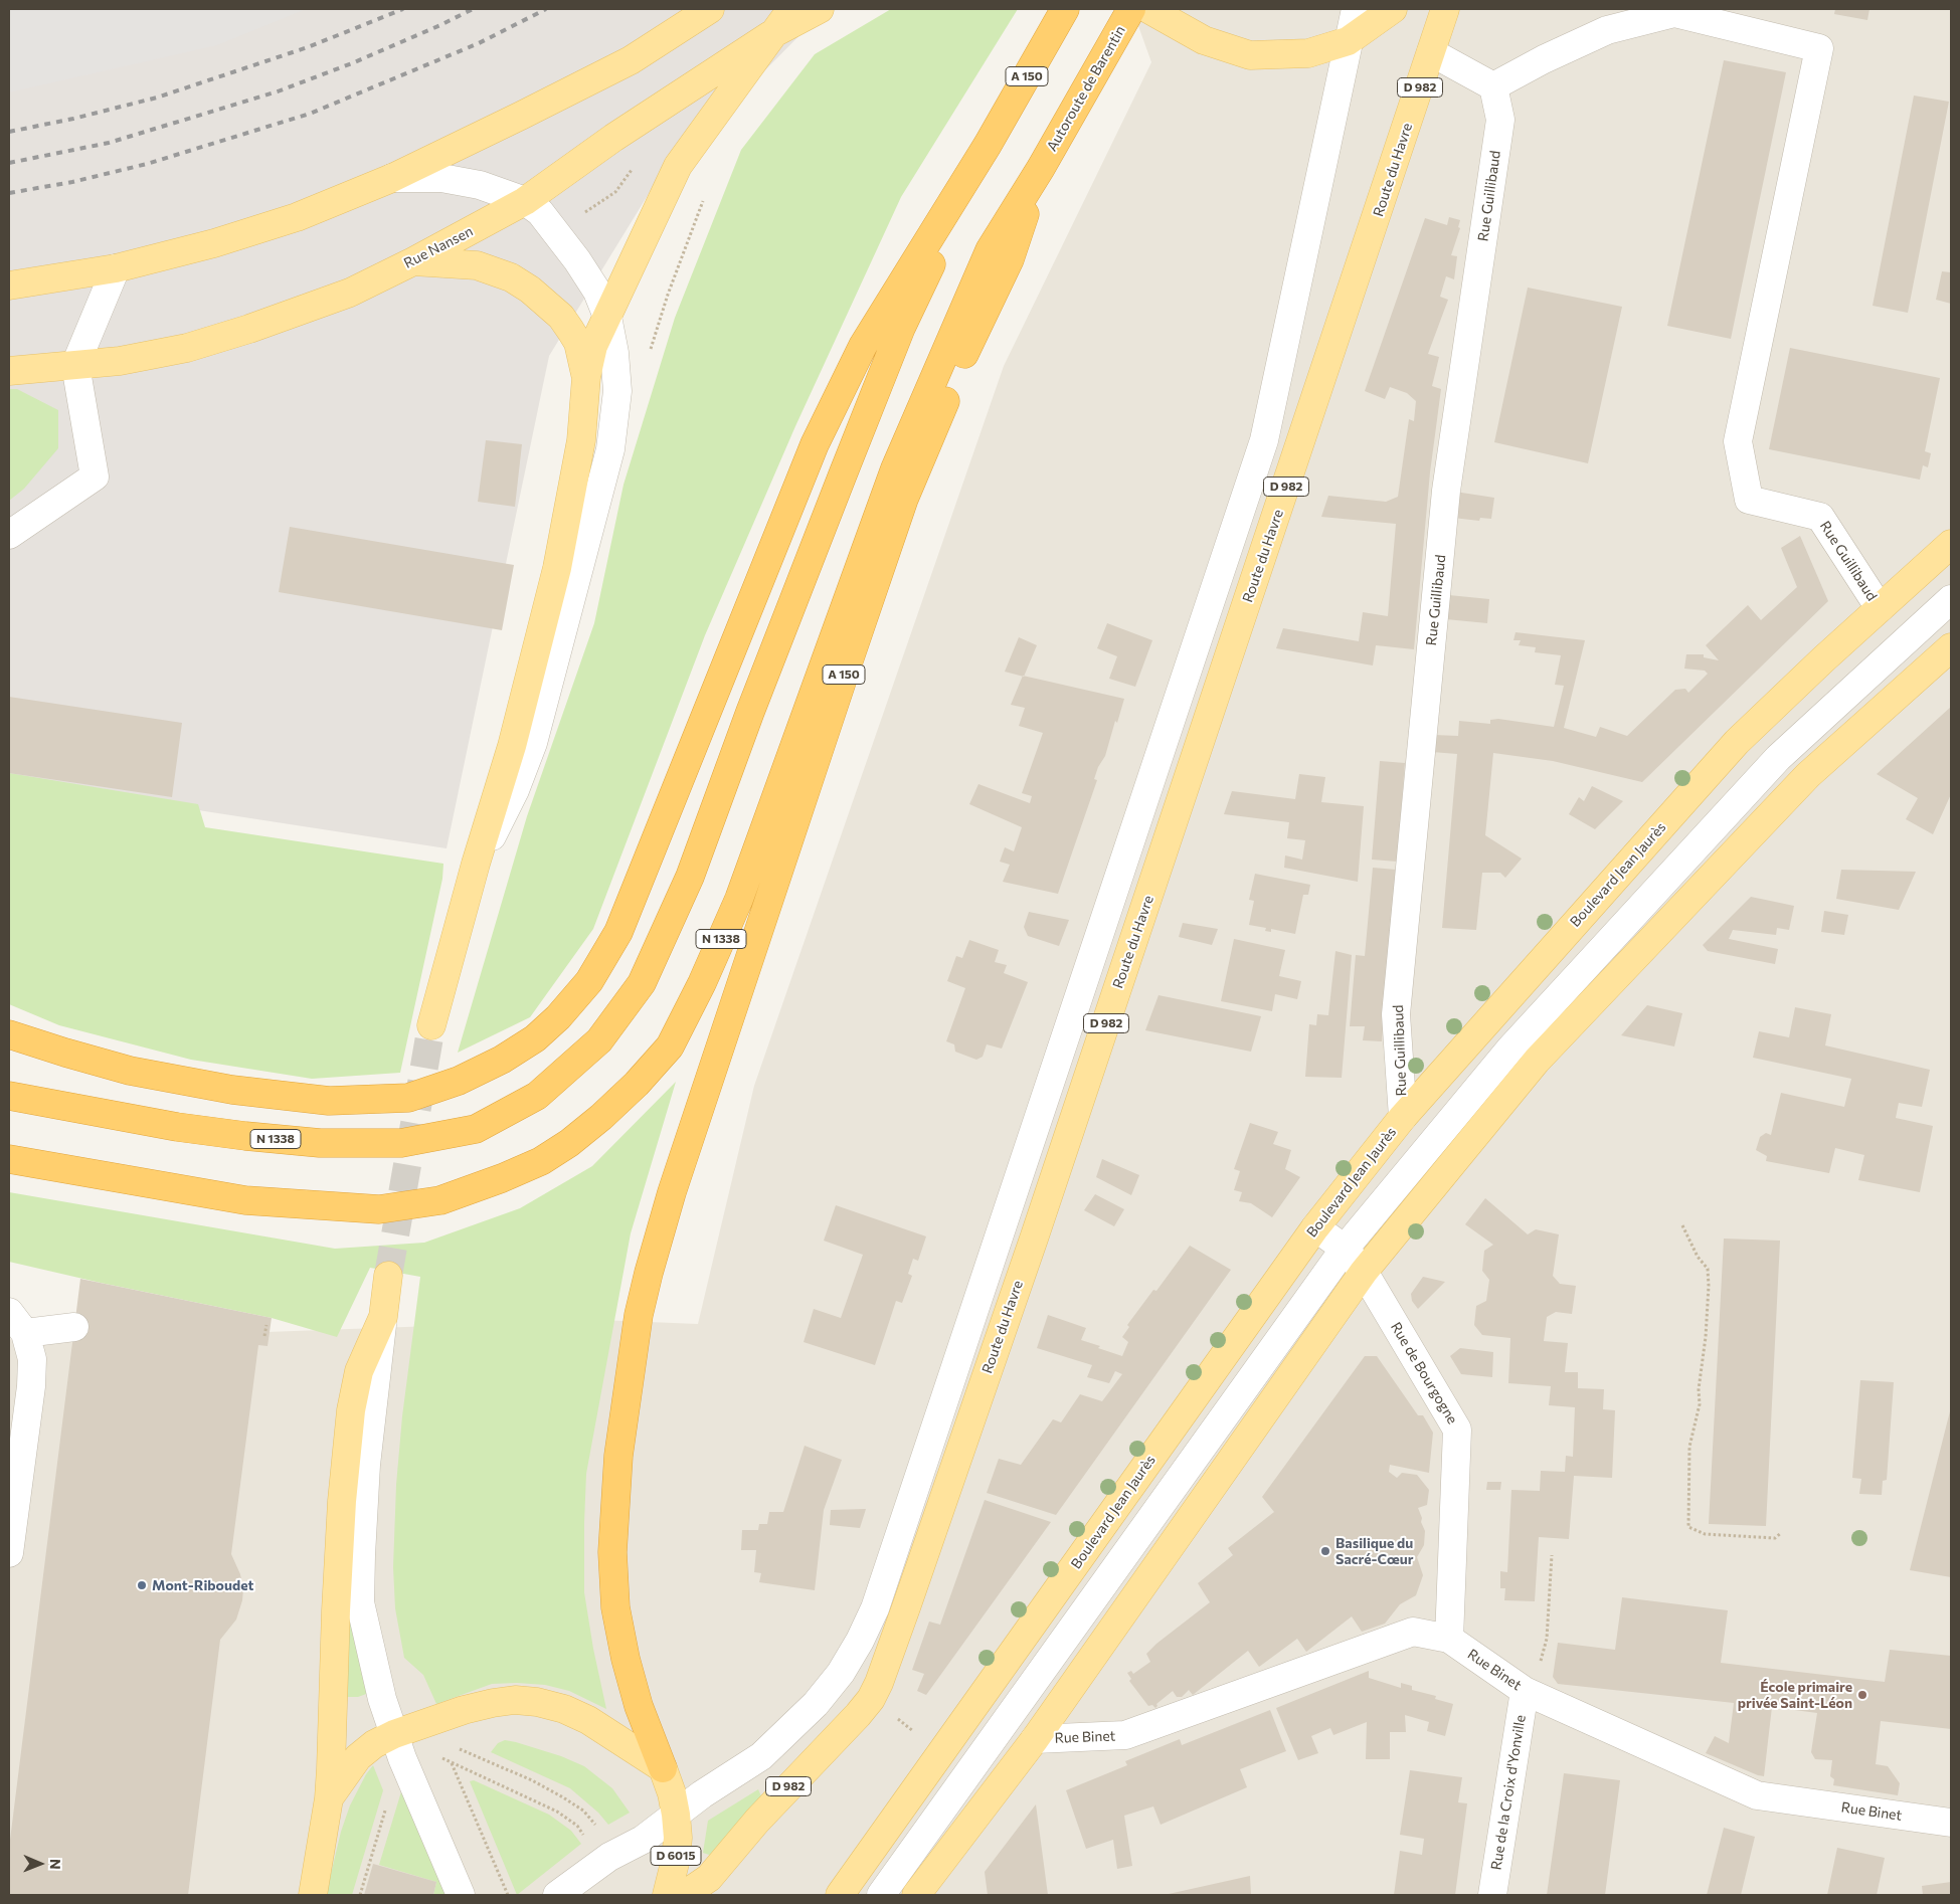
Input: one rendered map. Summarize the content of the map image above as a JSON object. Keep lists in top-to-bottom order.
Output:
{
  "streets": {
    "highway": ["A 150", "Autoroute de Barentin", "N 1338"],
    "main road": [
      "D 982",
      "Route du Havre",
      "Rue Nansen",
      "Boulevard Jean Jaurès",
      "D 6015"
    ],
    "street": [
      "Rue Guillibaud",
      "Rue de Bourgogne",
      "Rue Binet",
      "Rue de la Croix d'Yonville"
    ]
  },
  "crossings": [
    ["A 150", "Autoroute de Barentin"],
    ["A 150", "N 1338"],
    ["A 150", "D 6015"],
    ["Autoroute de Barentin", "N 1338"],
    ["Rue Guillibaud", "Boulevard Jean Jaurès"],
    ["Boulevard Jean Jaurès", "Rue de Bourgogne"],
    ["Rue de Bourgogne", "Rue Binet"],
    ["Rue Binet", "Rue de la Croix d'Yonville"]
  ],
  "places": ["Basilique du Sacré-Cœur", "Mont-Riboudet", "École primaire privée Saint-Léon"],
  "north": "right"
}
